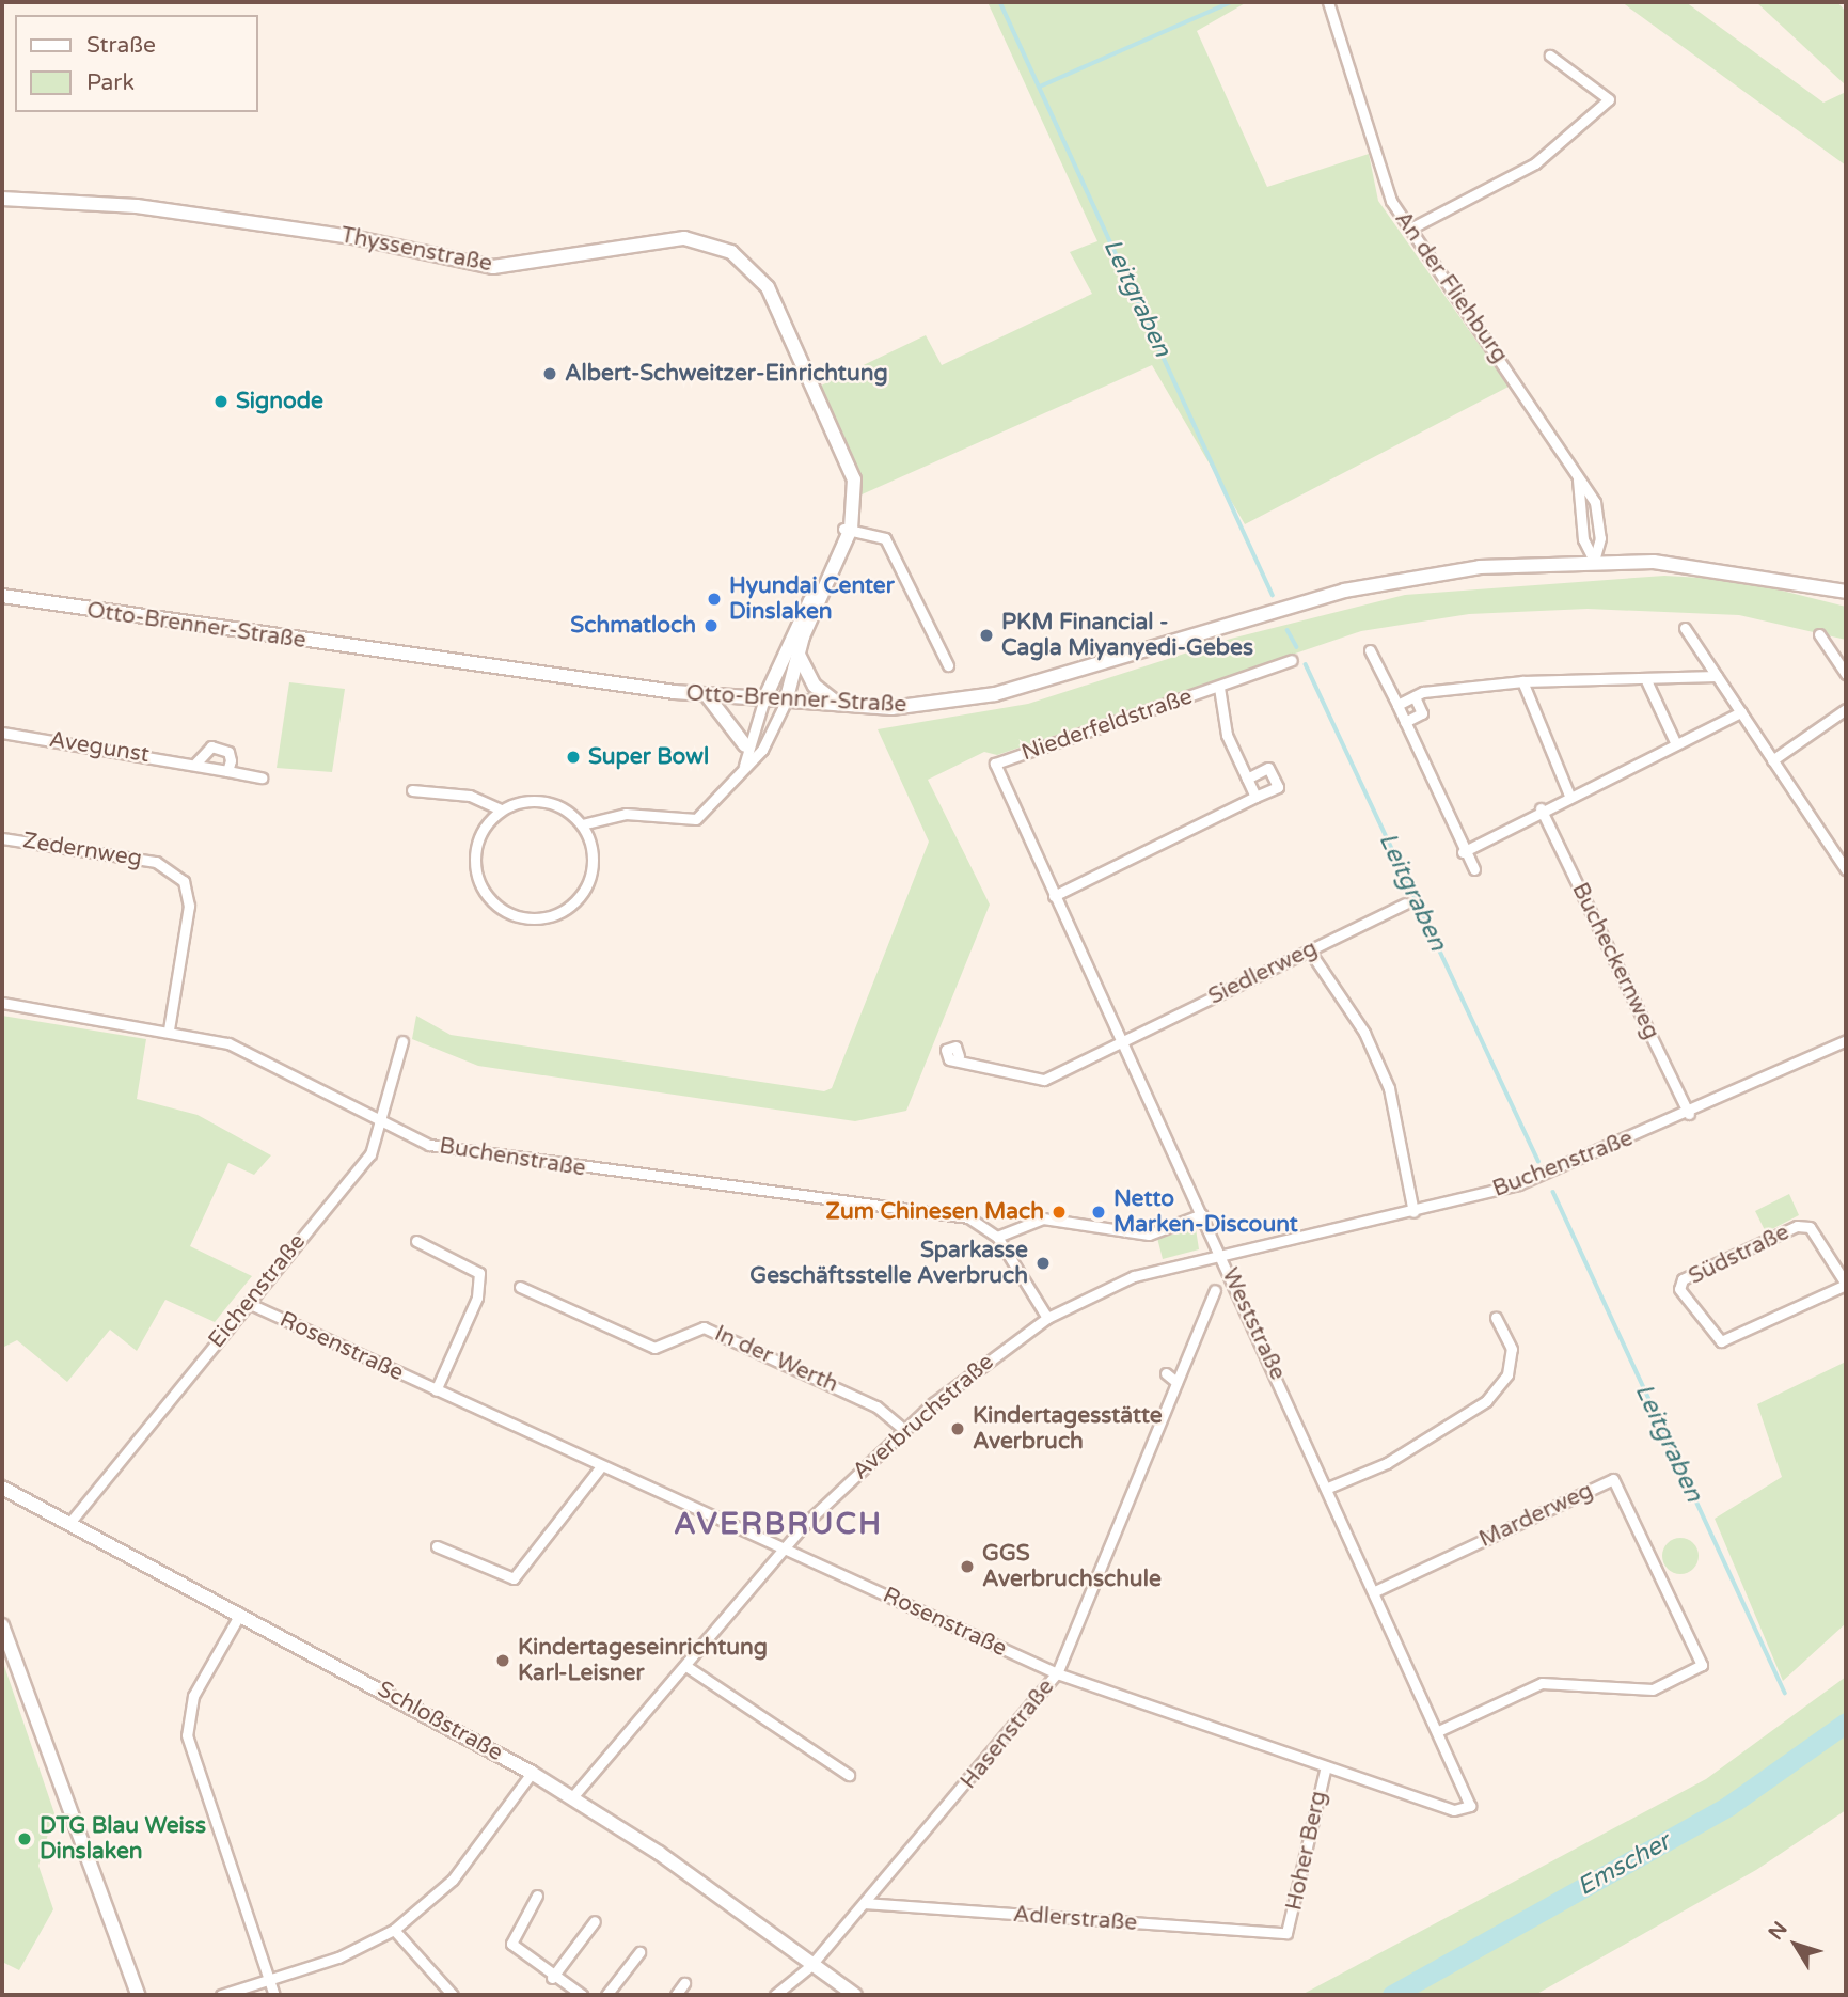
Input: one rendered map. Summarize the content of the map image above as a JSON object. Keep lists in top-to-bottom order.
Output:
{
  "streets": {
    "street": [
      "Thyssenstraße",
      "An der Fliehburg",
      "Otto-Brenner-Straße",
      "Niederfeldstraße",
      "Avegunst",
      "Zedernweg",
      "Bucheckernweg",
      "Siedlerweg",
      "Buchenstraße",
      "Südstraße",
      "Eichenstraße",
      "Weststraße",
      "Rosenstraße",
      "In der Werth",
      "Averbruchstraße",
      "Marderweg",
      "Schloßstraße",
      "Hasenstraße",
      "Hoher Berg",
      "Adlerstraße"
    ]
  },
  "crossings": [
    ["Thyssenstraße", "Otto-Brenner-Straße"],
    ["An der Fliehburg", "Otto-Brenner-Straße"],
    ["Niederfeldstraße", "Weststraße"],
    ["Zedernweg", "Buchenstraße"],
    ["Bucheckernweg", "Buchenstraße"],
    ["Siedlerweg", "Weststraße"],
    ["Buchenstraße", "Eichenstraße"],
    ["Buchenstraße", "Weststraße"],
    ["Buchenstraße", "Averbruchstraße"],
    ["Eichenstraße", "Rosenstraße"],
    ["Eichenstraße", "Schloßstraße"],
    ["Weststraße", "Rosenstraße"],
    ["Weststraße", "Averbruchstraße"],
    ["Weststraße", "Marderweg"],
    ["Rosenstraße", "Averbruchstraße"],
    ["Rosenstraße", "Hasenstraße"],
    ["Rosenstraße", "Hoher Berg"],
    ["In der Werth", "Averbruchstraße"],
    ["Averbruchstraße", "Schloßstraße"],
    ["Schloßstraße", "Hasenstraße"],
    ["Hasenstraße", "Adlerstraße"],
    ["Hoher Berg", "Adlerstraße"]
  ],
  "districts": ["AVERBRUCH"],
  "water": ["Leitgraben", "Emscher"],
  "places": [
    "Albert-Schweitzer-Einrichtung",
    "Signode",
    "Hyundai Center Dinslaken",
    "Schmatloch",
    "PKM Financial - Cagla Miyanyedi-Gebes",
    "Super Bowl",
    "Zum Chinesen Mach",
    "Netto Marken-Discount",
    "Sparkasse Geschäftsstelle Averbruch",
    "Kindertagesstätte Averbruch",
    "GGS Averbruchschule",
    "Kindertageseinrichtung Karl-Leisner",
    "DTG Blau Weiss Dinslaken"
  ],
  "legend": ["Straße", "Park"],
  "north": "top left"
}
